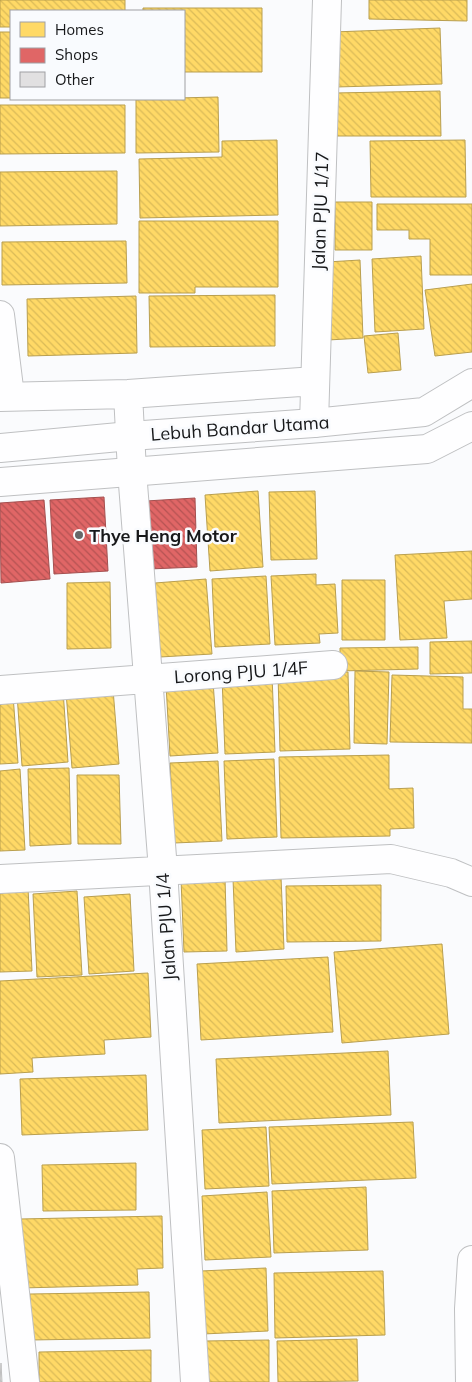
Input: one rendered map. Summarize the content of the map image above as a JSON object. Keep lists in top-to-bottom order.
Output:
{
  "streets": {
    "street": [
      "Jalan PJU 1/17",
      "Lebuh Bandar Utama",
      "Lorong PJU 1/4F",
      "Jalan PJU 1/4"
    ]
  },
  "crossings": [
    ["Jalan PJU 1/17", "Lebuh Bandar Utama"],
    ["Lebuh Bandar Utama", "Jalan PJU 1/4"],
    ["Lorong PJU 1/4F", "Jalan PJU 1/4"]
  ],
  "places": ["Thye Heng Motor"],
  "legend": ["Homes", "Shops", "Other"]
}
